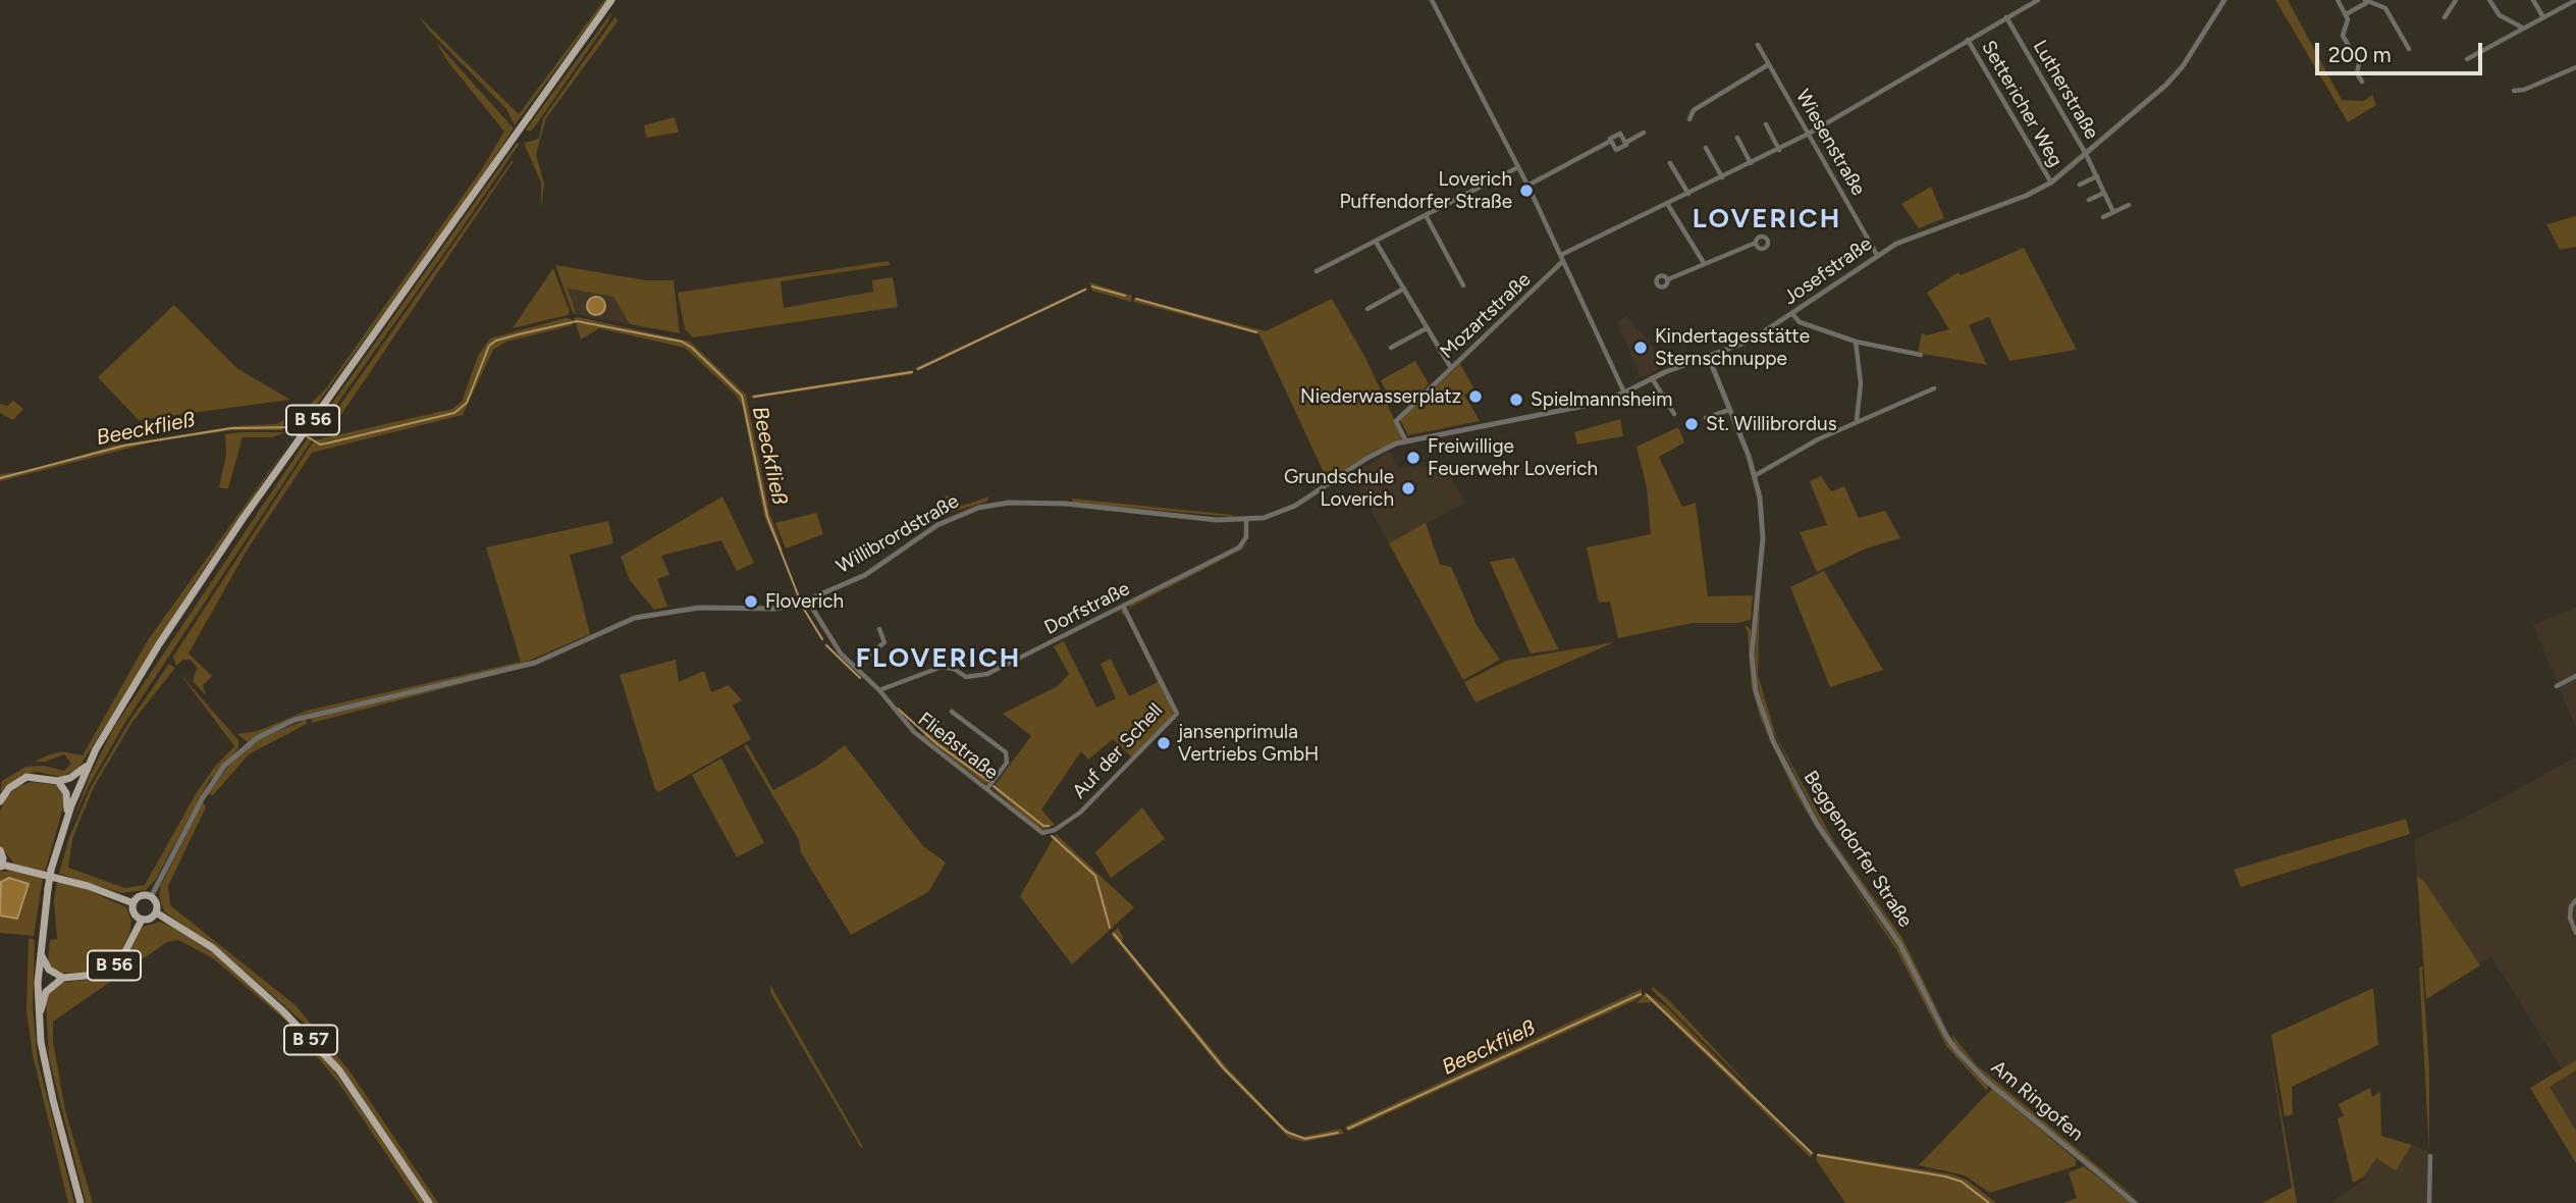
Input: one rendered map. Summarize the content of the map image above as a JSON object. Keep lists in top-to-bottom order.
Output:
{
  "streets": {
    "main road": ["B 56", "B 57"],
    "street": [
      "Lutherstraße",
      "Settericher Weg",
      "Wiesenstraße",
      "Josefstraße",
      "Mozartstraße",
      "Willibrordstraße",
      "Dorfstraße",
      "Fließstraße",
      "Auf der Schell",
      "Beggendorfer Straße",
      "Am Ringofen"
    ]
  },
  "crossings": [
    ["Lutherstraße", "Settericher Weg"],
    ["Lutherstraße", "Josefstraße"],
    ["Settericher Weg", "Wiesenstraße"],
    ["Settericher Weg", "Josefstraße"],
    ["Settericher Weg", "Mozartstraße"],
    ["Wiesenstraße", "Josefstraße"],
    ["Josefstraße", "Mozartstraße"],
    ["Josefstraße", "Willibrordstraße"],
    ["Josefstraße", "Beggendorfer Straße"],
    ["B 56", "Willibrordstraße"],
    ["B 56", "B 57"],
    ["Willibrordstraße", "Dorfstraße"],
    ["Willibrordstraße", "Fließstraße"],
    ["Willibrordstraße", "B 57"],
    ["Dorfstraße", "Fließstraße"],
    ["Dorfstraße", "Auf der Schell"],
    ["Fließstraße", "Auf der Schell"],
    ["Beggendorfer Straße", "Am Ringofen"]
  ],
  "districts": ["LOVERICH", "FLOVERICH"],
  "water": ["Beeckfließ"],
  "places": [
    "Loverich Puffendorfer Straße",
    "Kindertagesstätte Sternschnuppe",
    "Niederwasserplatz",
    "Spielmannsheim",
    "St. Willibrordus",
    "Freiwillige Feuerwehr Loverich",
    "Grundschule Loverich",
    "Floverich",
    "jansenprimula Vertriebs GmbH"
  ],
  "scale_bar": "200 m"
}
